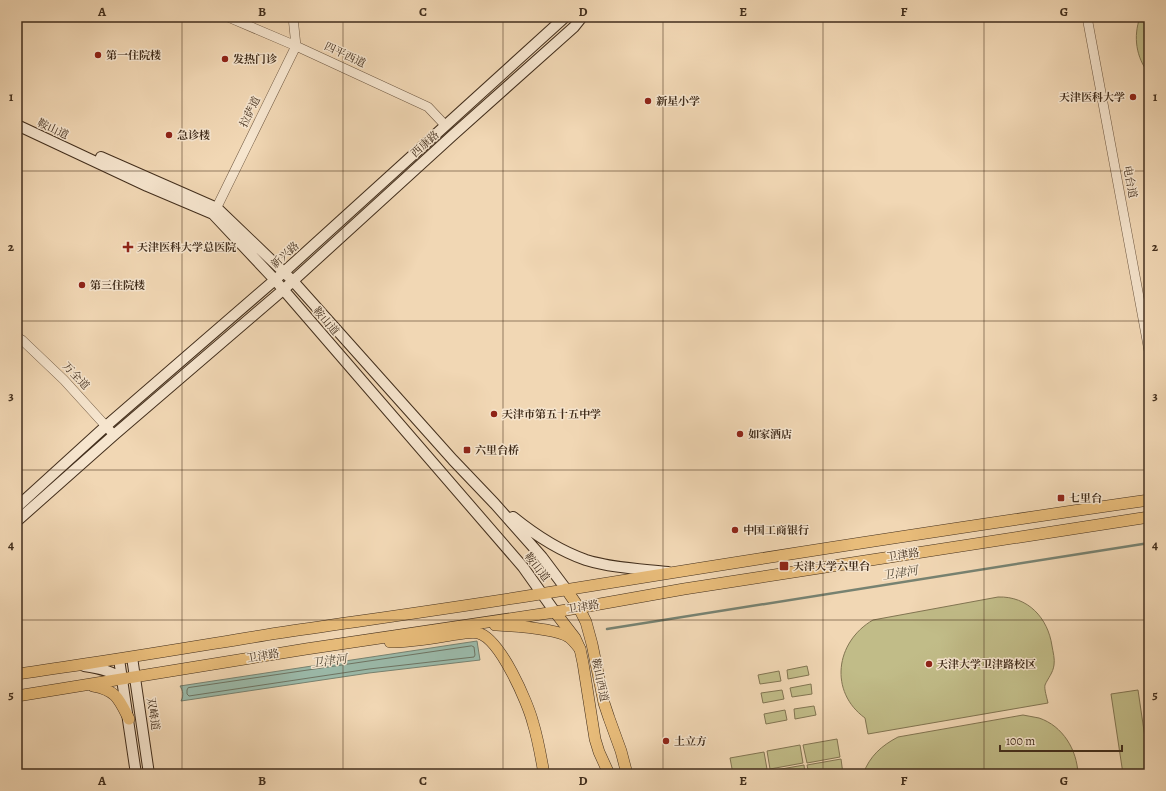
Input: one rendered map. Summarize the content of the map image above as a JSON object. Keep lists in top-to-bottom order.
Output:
{
  "streets": {
    "main road": [
      "鞍山道",
      "西康路",
      "新兴路",
      "卫津路",
      "鞍山西道",
      "双峰道"
    ],
    "street": [
      "四平西道",
      "拉萨道",
      "电台道",
      "万全道"
    ]
  },
  "crossings": [
    ["四平西道", "拉萨道"],
    ["四平西道", "新兴路"],
    ["拉萨道", "鞍山道"],
    ["鞍山道", "西康路"],
    ["鞍山道", "新兴路"],
    ["鞍山道", "卫津路"],
    ["鞍山道", "鞍山西道"],
    ["西康路", "万全道"],
    ["新兴路", "万全道"],
    ["卫津路", "鞍山西道"],
    ["卫津路", "双峰道"]
  ],
  "water": ["卫津河"],
  "places": {
    "other": [
      "第一住院楼",
      "发热门诊",
      "天津医科大学",
      "新星小学",
      "急诊楼",
      "第三住院楼",
      "天津市第五十五中学",
      "如家酒店",
      "中国工商银行",
      "天津大学卫津路校区",
      "土立方"
    ],
    "health": ["天津医科大学总医院"],
    "transit": ["六里台桥", "七里台", "天津大学六里台"]
  },
  "scale_bar": "100 m",
  "grid": {
    "columns": [
      "A",
      "B",
      "C",
      "D",
      "E",
      "F",
      "G"
    ],
    "rows": [
      "1",
      "2",
      "3",
      "4",
      "5"
    ]
  }
}
